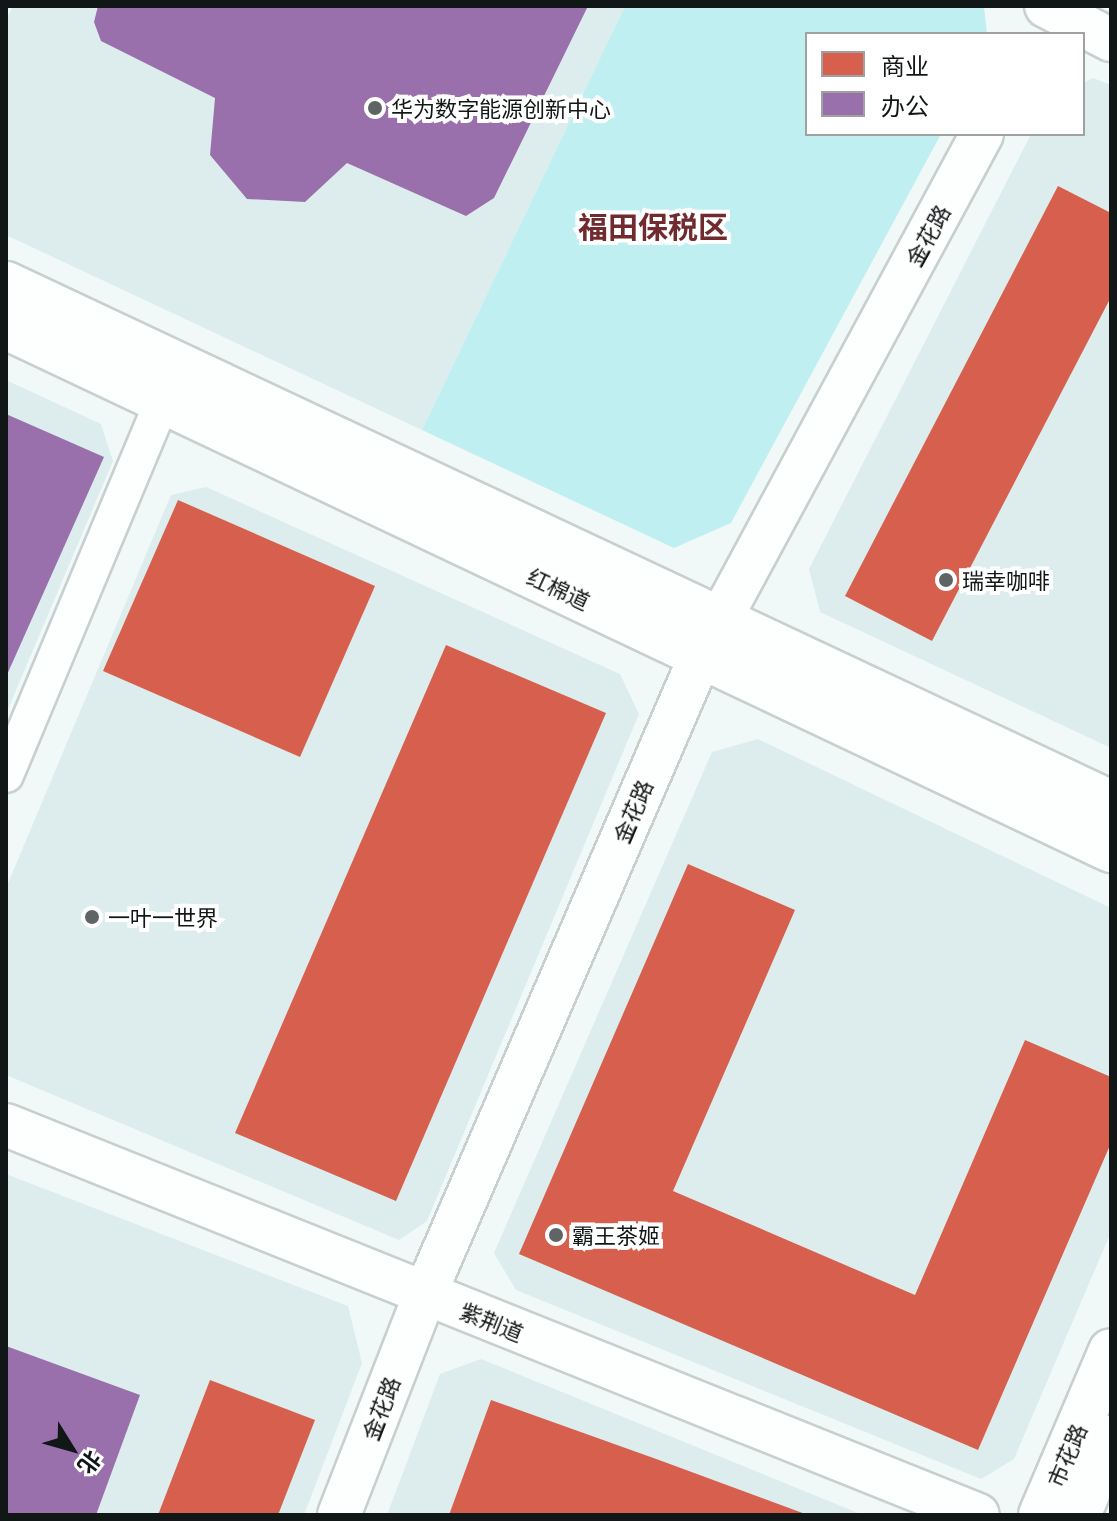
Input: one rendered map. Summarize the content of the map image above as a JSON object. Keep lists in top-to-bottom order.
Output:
{
  "streets": {
    "main road": ["红棉道", "市花路"],
    "street": ["金花路", "紫荆道"]
  },
  "crossings": [
    ["金花路", "红棉道"],
    ["金花路", "紫荆道"]
  ],
  "districts": ["福田保税区"],
  "places": [
    "华为数字能源创新中心",
    "瑞幸咖啡",
    "一叶一世界",
    "霸王茶姬"
  ],
  "legend": ["商业", "办公"],
  "north": "bottom right"
}
